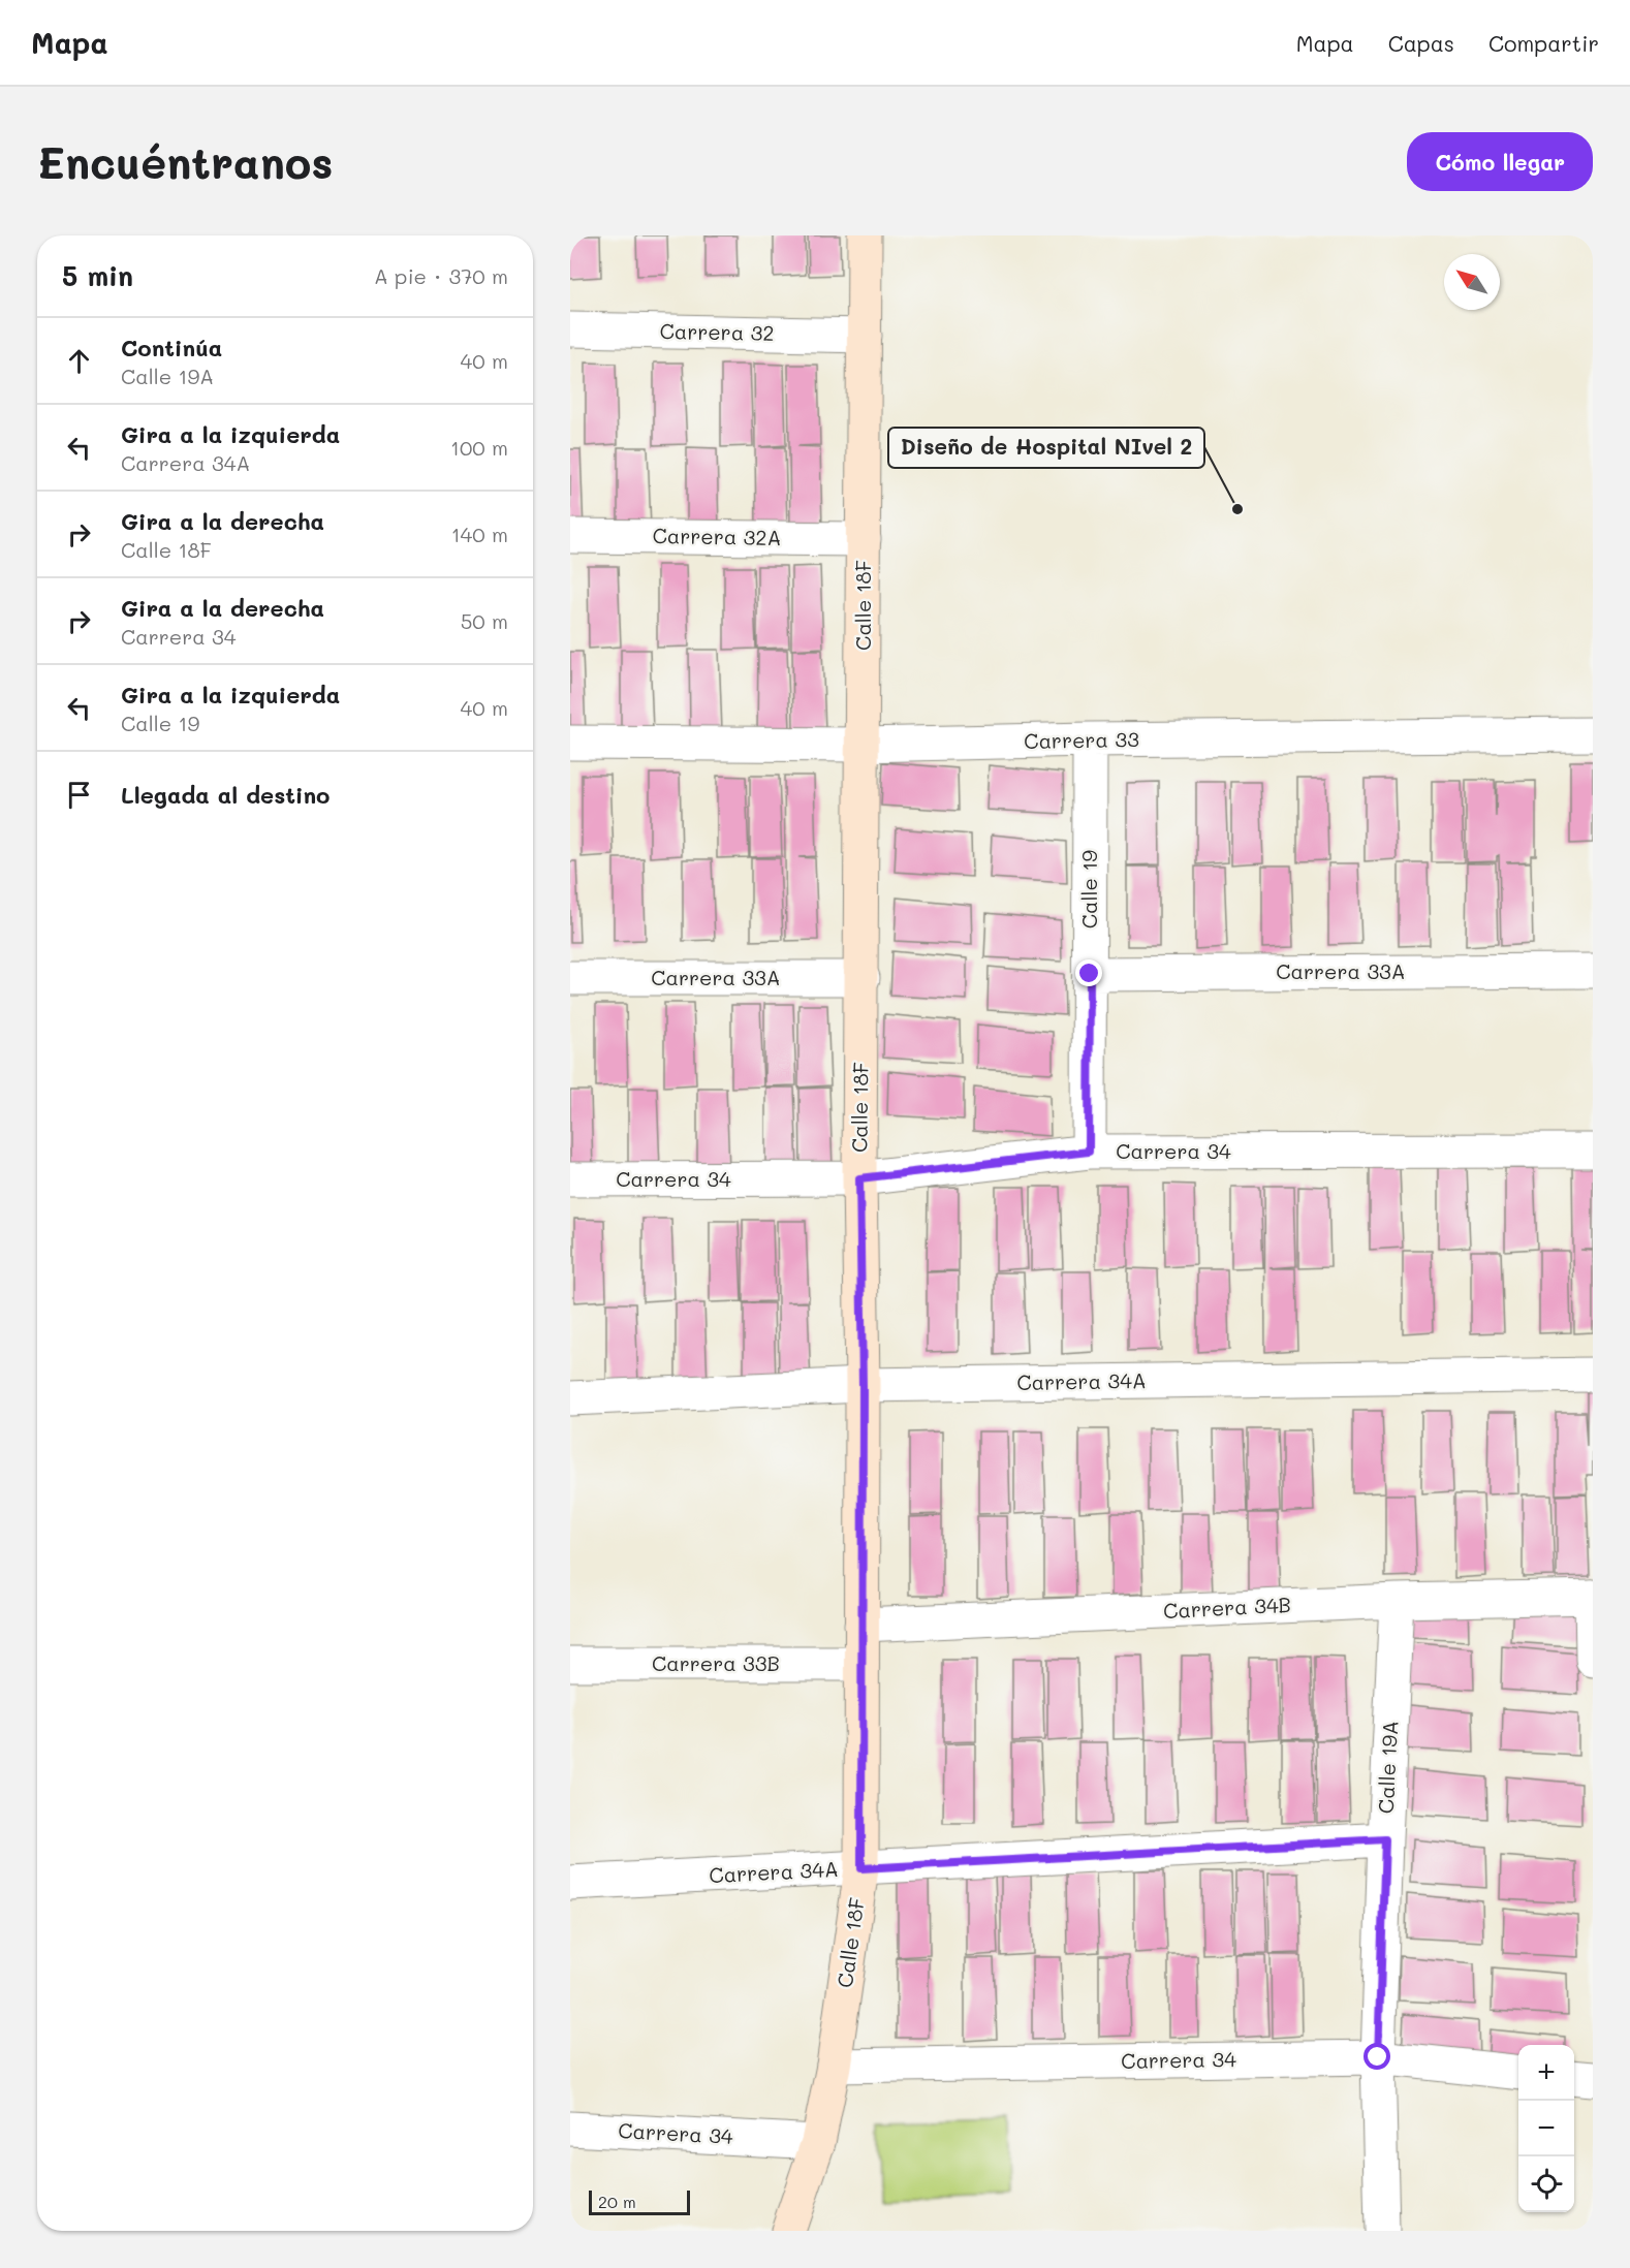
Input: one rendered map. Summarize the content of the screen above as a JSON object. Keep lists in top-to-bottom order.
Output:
{
  "streets": {
    "street": [
      "Carrera 32",
      "Carrera 32A",
      "Calle 18F",
      "Carrera 33",
      "Calle 19",
      "Carrera 33A",
      "Carrera 34",
      "Carrera 34A",
      "Carrera 34B",
      "Carrera 33B",
      "Calle 19A"
    ]
  },
  "crossings": [
    ["Carrera 32", "Calle 18F"],
    ["Carrera 32A", "Calle 18F"],
    ["Calle 18F", "Carrera 33"],
    ["Calle 18F", "Carrera 33A"],
    ["Calle 18F", "Carrera 34"],
    ["Calle 18F", "Carrera 34A"],
    ["Calle 18F", "Carrera 34B"],
    ["Calle 18F", "Carrera 33B"],
    ["Carrera 33", "Calle 19"],
    ["Calle 19", "Carrera 33A"],
    ["Calle 19", "Carrera 34"],
    ["Carrera 34", "Calle 19A"],
    ["Carrera 34A", "Calle 19A"],
    ["Carrera 34B", "Calle 19A"]
  ],
  "places": ["Diseño de Hospital NIvel 2"],
  "scale_bar": "20 m",
  "north": "top left",
  "page": {
    "header": "Mapa",
    "nav": ["Mapa", "Capas", "Compartir"],
    "buttons": "Cómo llegar",
    "title": "Encuéntranos",
    "heading": ["5 min", "A pie · 370 m"],
    "list": [
      ["Continúa", "Calle 19A", "40 m"],
      ["Gira a la izquierda", "Carrera 34A", "100 m"],
      ["Gira a la derecha", "Calle 18F", "140 m"],
      ["Gira a la derecha", "Carrera 34", "50 m"],
      ["Gira a la izquierda", "Calle 19", "40 m"],
      "Llegada al destino"
    ],
    "map_buttons": ["+", "−"],
    "scale": "20 m"
  }
}
